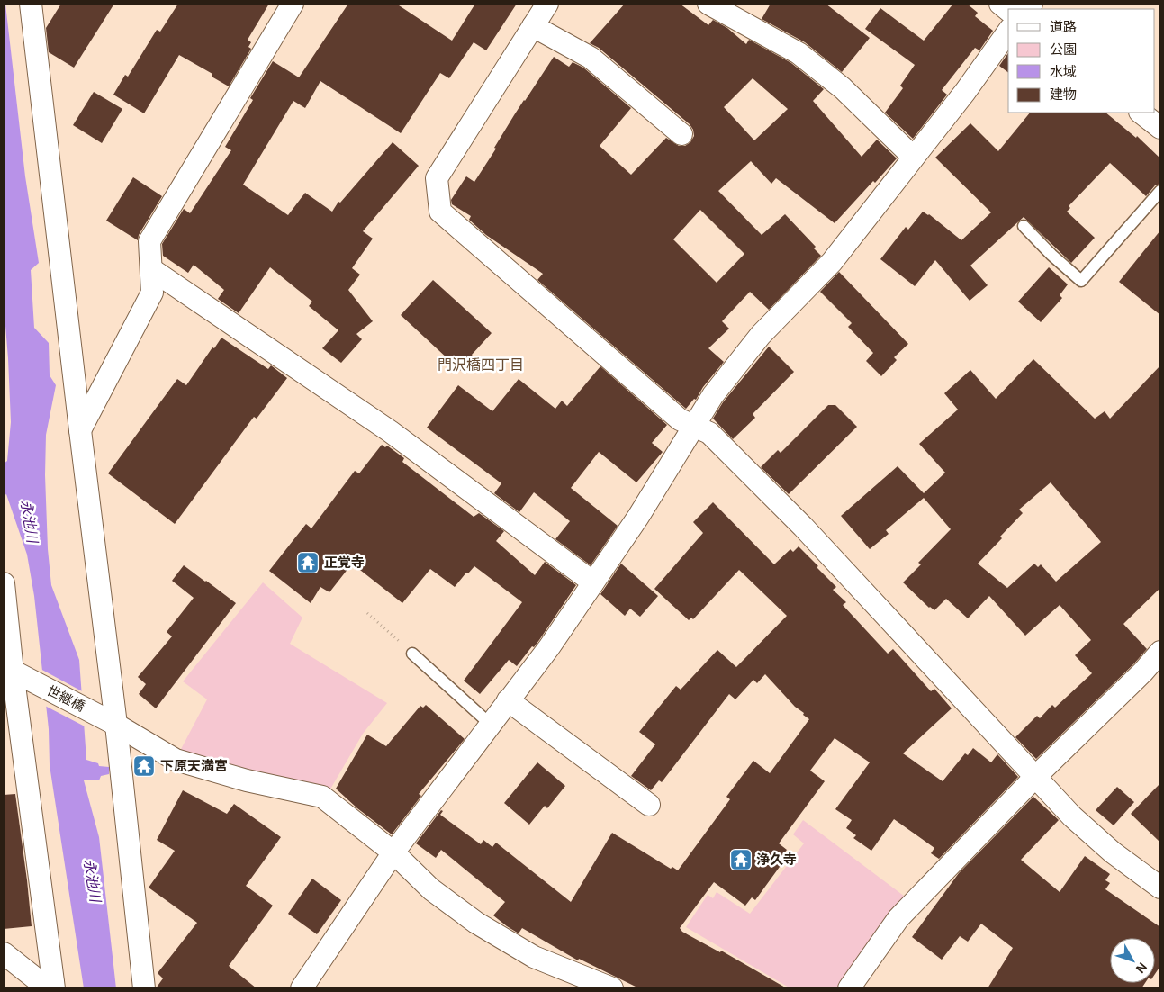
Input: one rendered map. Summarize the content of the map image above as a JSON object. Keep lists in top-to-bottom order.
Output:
{
  "streets": {
    "street": ["世継橋"]
  },
  "districts": ["門沢橋四丁目"],
  "water": ["永池川"],
  "places": {
    "temple": ["正覚寺", "下原天満宮", "浄久寺"]
  },
  "legend": [
    "道路",
    "公園",
    "水域",
    "建物"
  ],
  "north": "bottom right"
}
